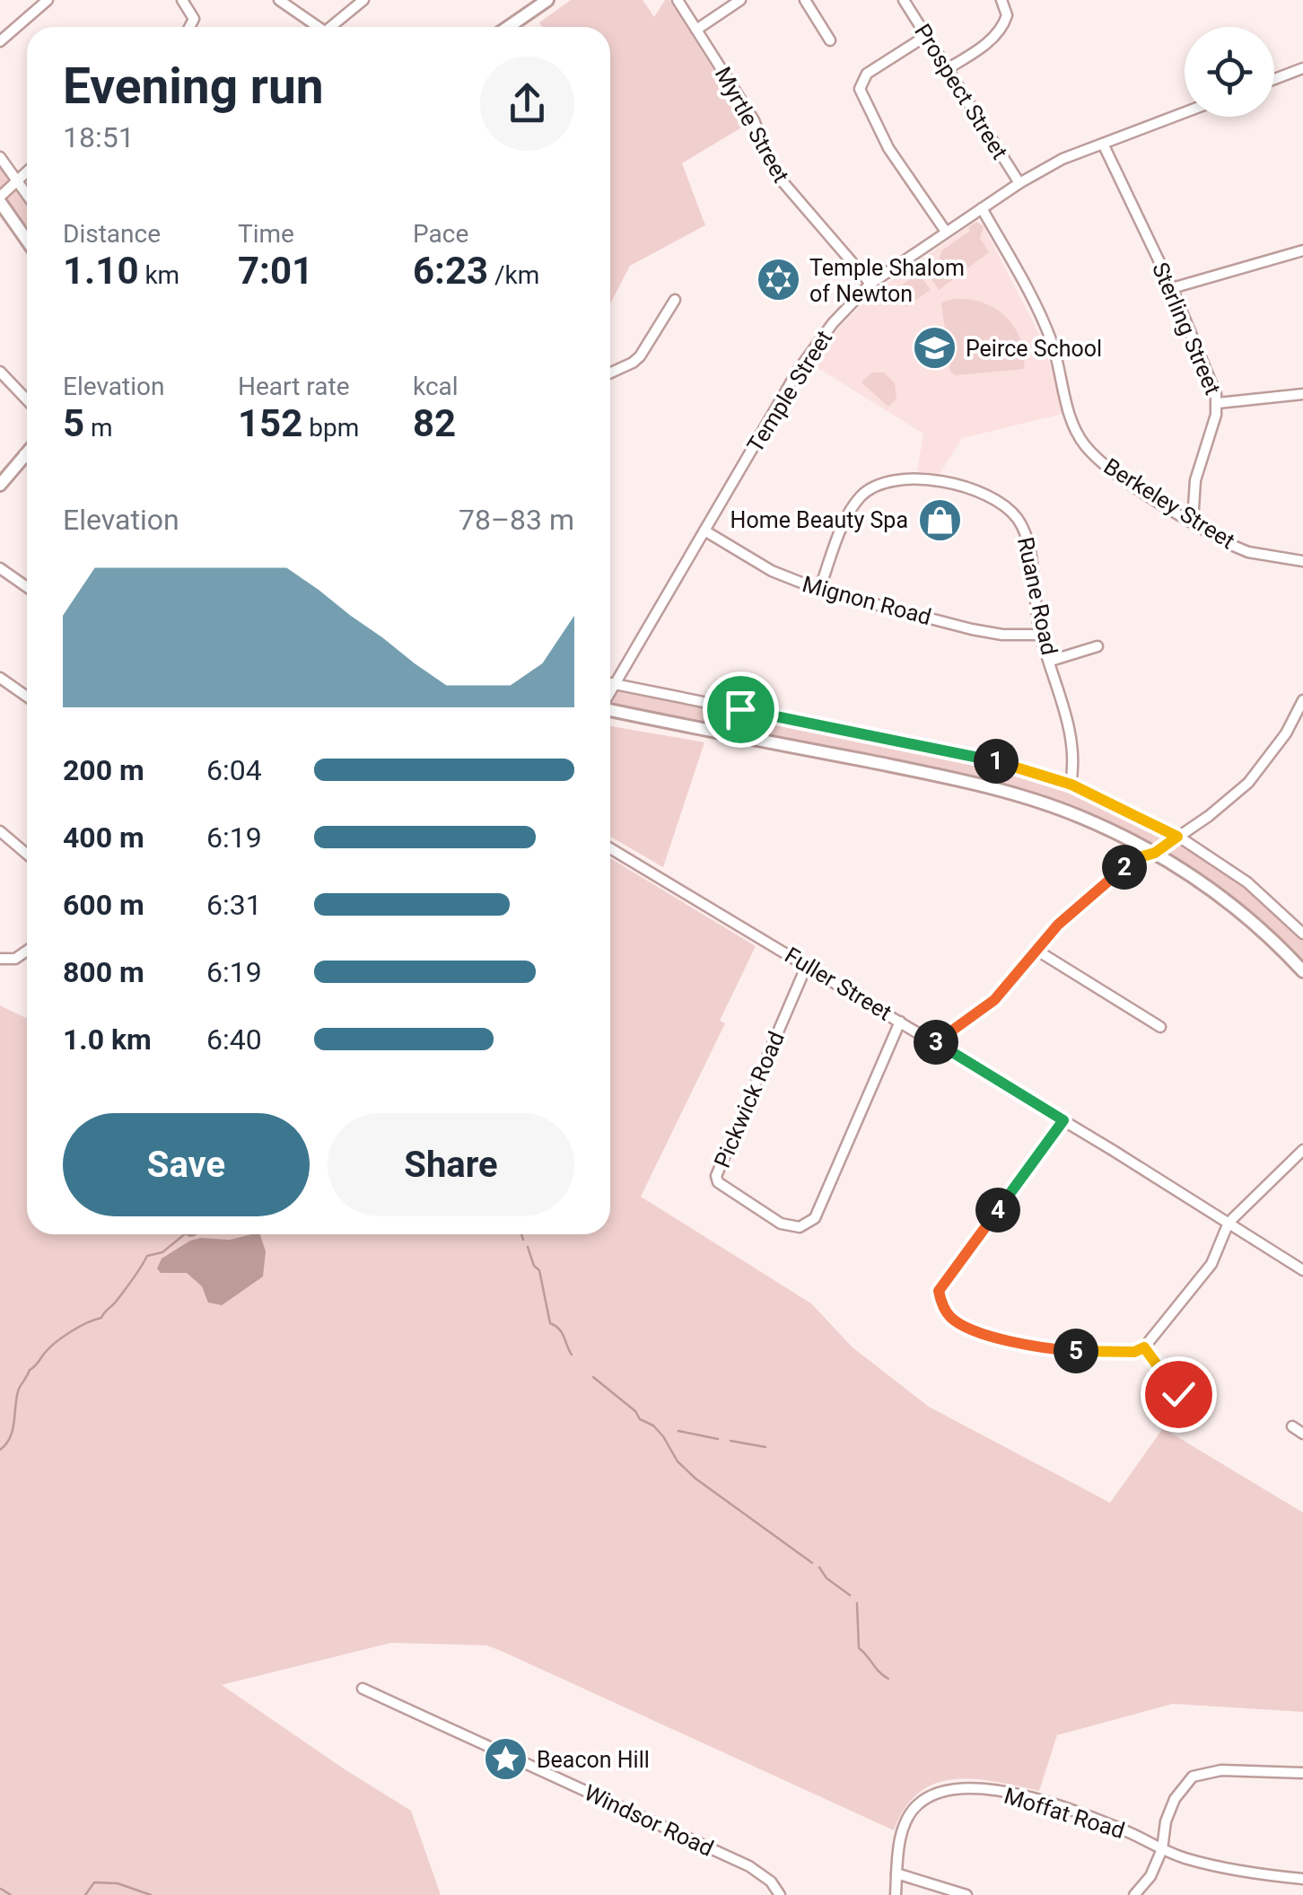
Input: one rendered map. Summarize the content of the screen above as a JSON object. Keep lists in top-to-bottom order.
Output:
{
  "streets": {
    "street": [
      "Prospect Street",
      "Myrtle Street",
      "Sterling Street",
      "Temple Street",
      "Berkeley Street",
      "Ruane Road",
      "Mignon Road",
      "Fuller Street",
      "Pickwick Road",
      "Moffat Road",
      "Windsor Road"
    ]
  },
  "crossings": [
    ["Prospect Street", "Temple Street"],
    ["Myrtle Street", "Temple Street"],
    ["Sterling Street", "Temple Street"],
    ["Sterling Street", "Berkeley Street"],
    ["Temple Street", "Berkeley Street"],
    ["Temple Street", "Mignon Road"],
    ["Ruane Road", "Mignon Road"],
    ["Fuller Street", "Pickwick Road"]
  ],
  "places": {
    "synagogue": ["Temple Shalom of Newton"],
    "school or university": ["Peirce School"],
    "shop": ["Home Beauty Spa"],
    "place": ["Beacon Hill"]
  },
  "page": {
    "heading": ["Evening run", "18:51"],
    "stats": [
      ["Distance", "1.10 km"],
      ["Time", "7:01"],
      ["Pace", "6:23 /km"],
      ["Elevation", "5 m"],
      ["Heart rate", "152 bpm"],
      ["kcal", "82"]
    ],
    "chart": ["Elevation", "78–83 m"],
    "list": [
      {
        "name": "200 m",
        "note": "6:04"
      },
      {
        "name": "400 m",
        "note": "6:19"
      },
      {
        "name": "600 m",
        "note": "6:31"
      },
      {
        "name": "800 m",
        "note": "6:19"
      },
      {
        "name": "1.0 km",
        "note": "6:40"
      }
    ],
    "pins": [
      "1",
      "2",
      "3",
      "4",
      "5"
    ],
    "buttons": ["Save", "Share"]
  }
}
